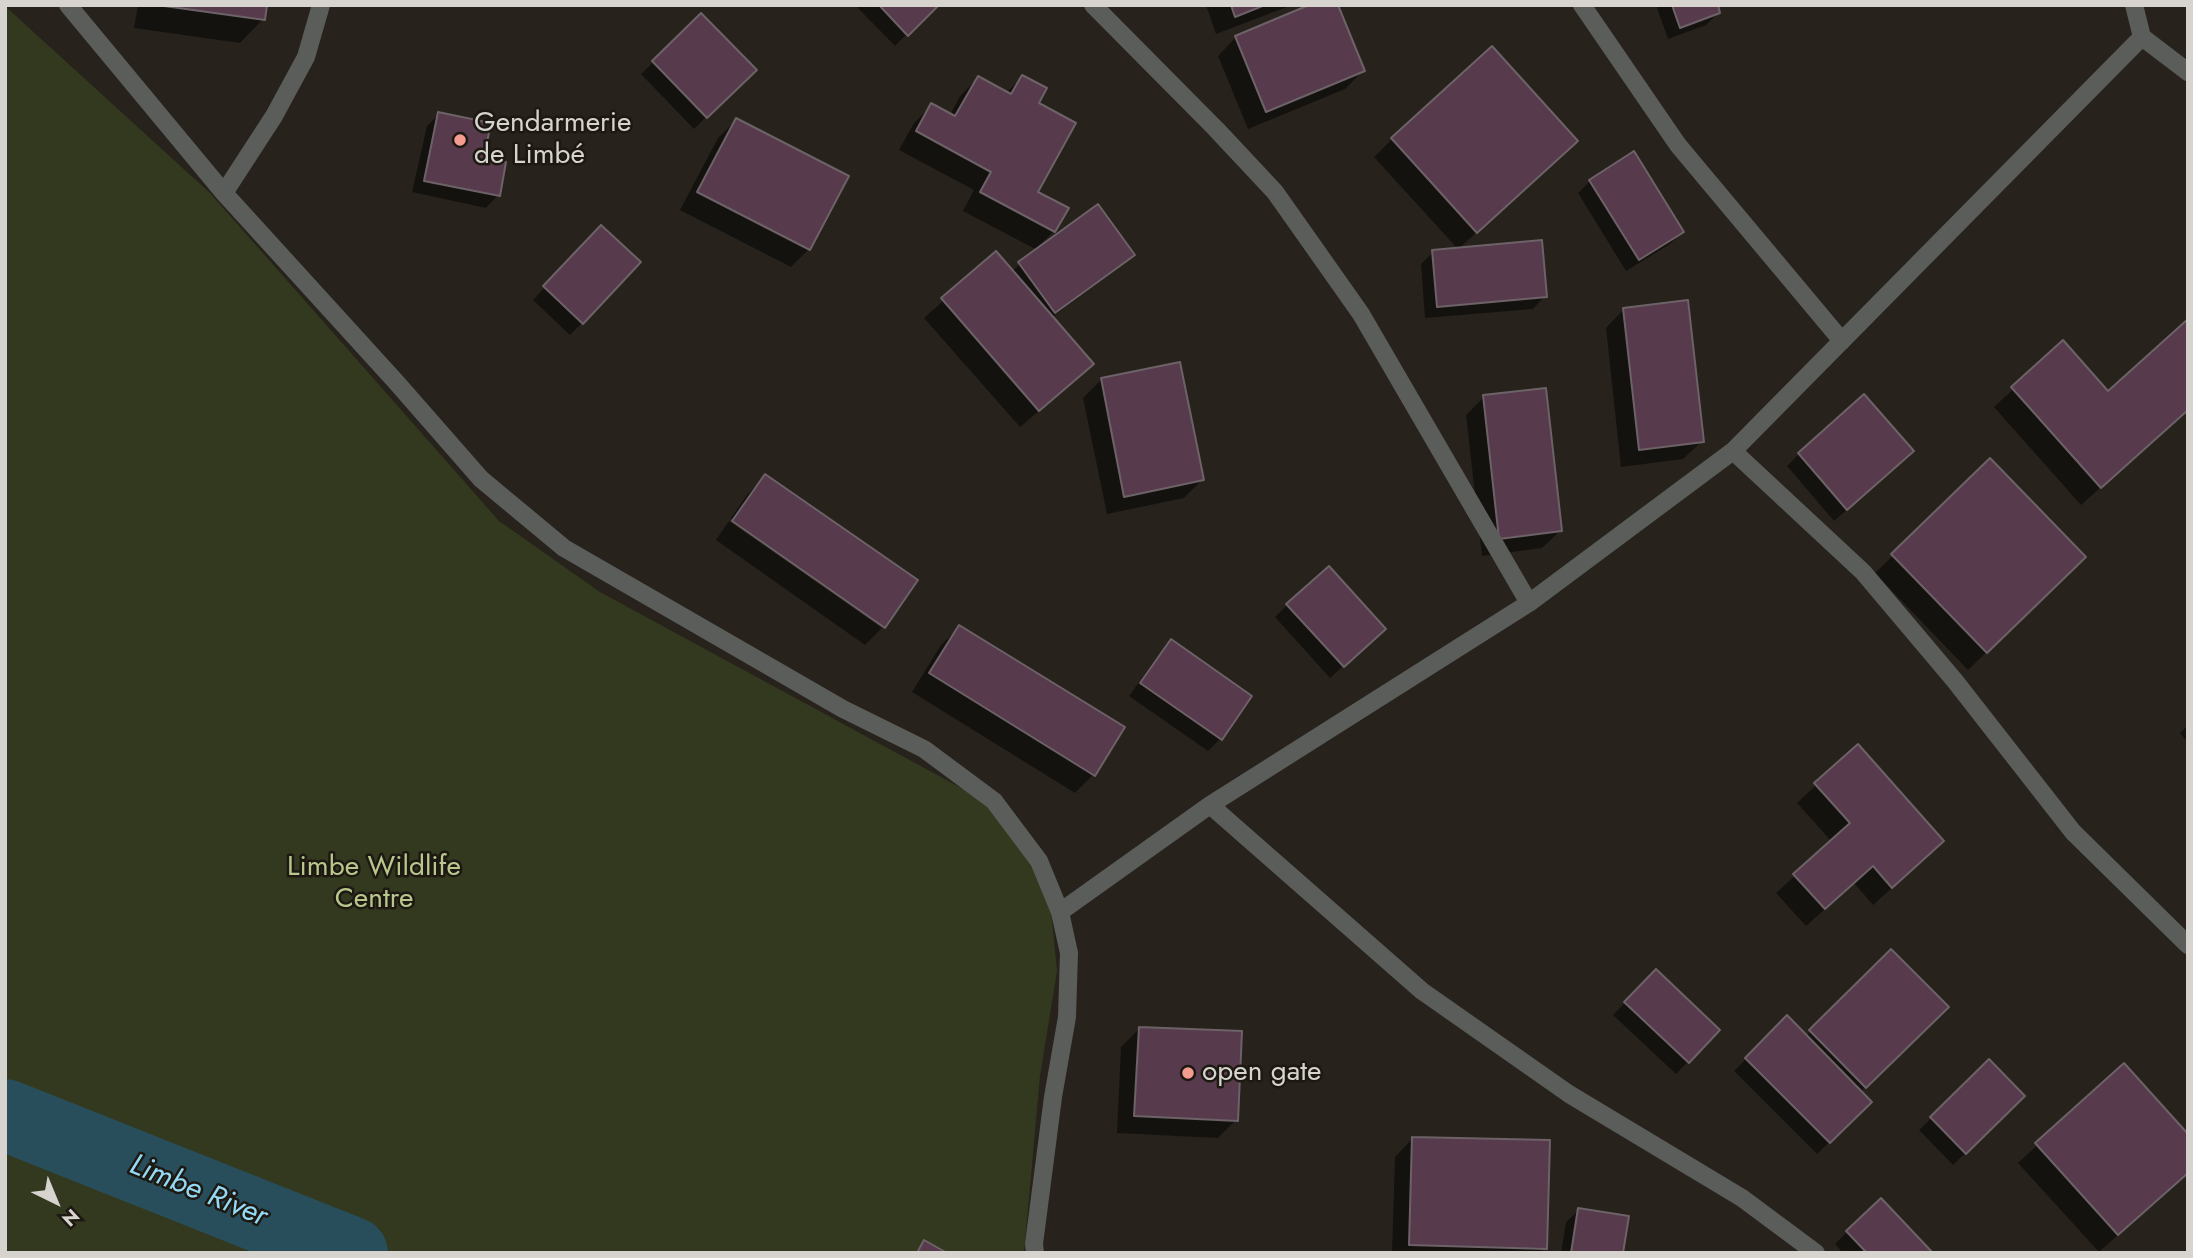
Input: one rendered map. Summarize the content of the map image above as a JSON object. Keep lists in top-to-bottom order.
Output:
{
  "water": ["Limbe River"],
  "parks": ["Limbe Wildlife Centre"],
  "places": ["Gendarmerie de Limbé", "open gate"],
  "north": "bottom right"
}
